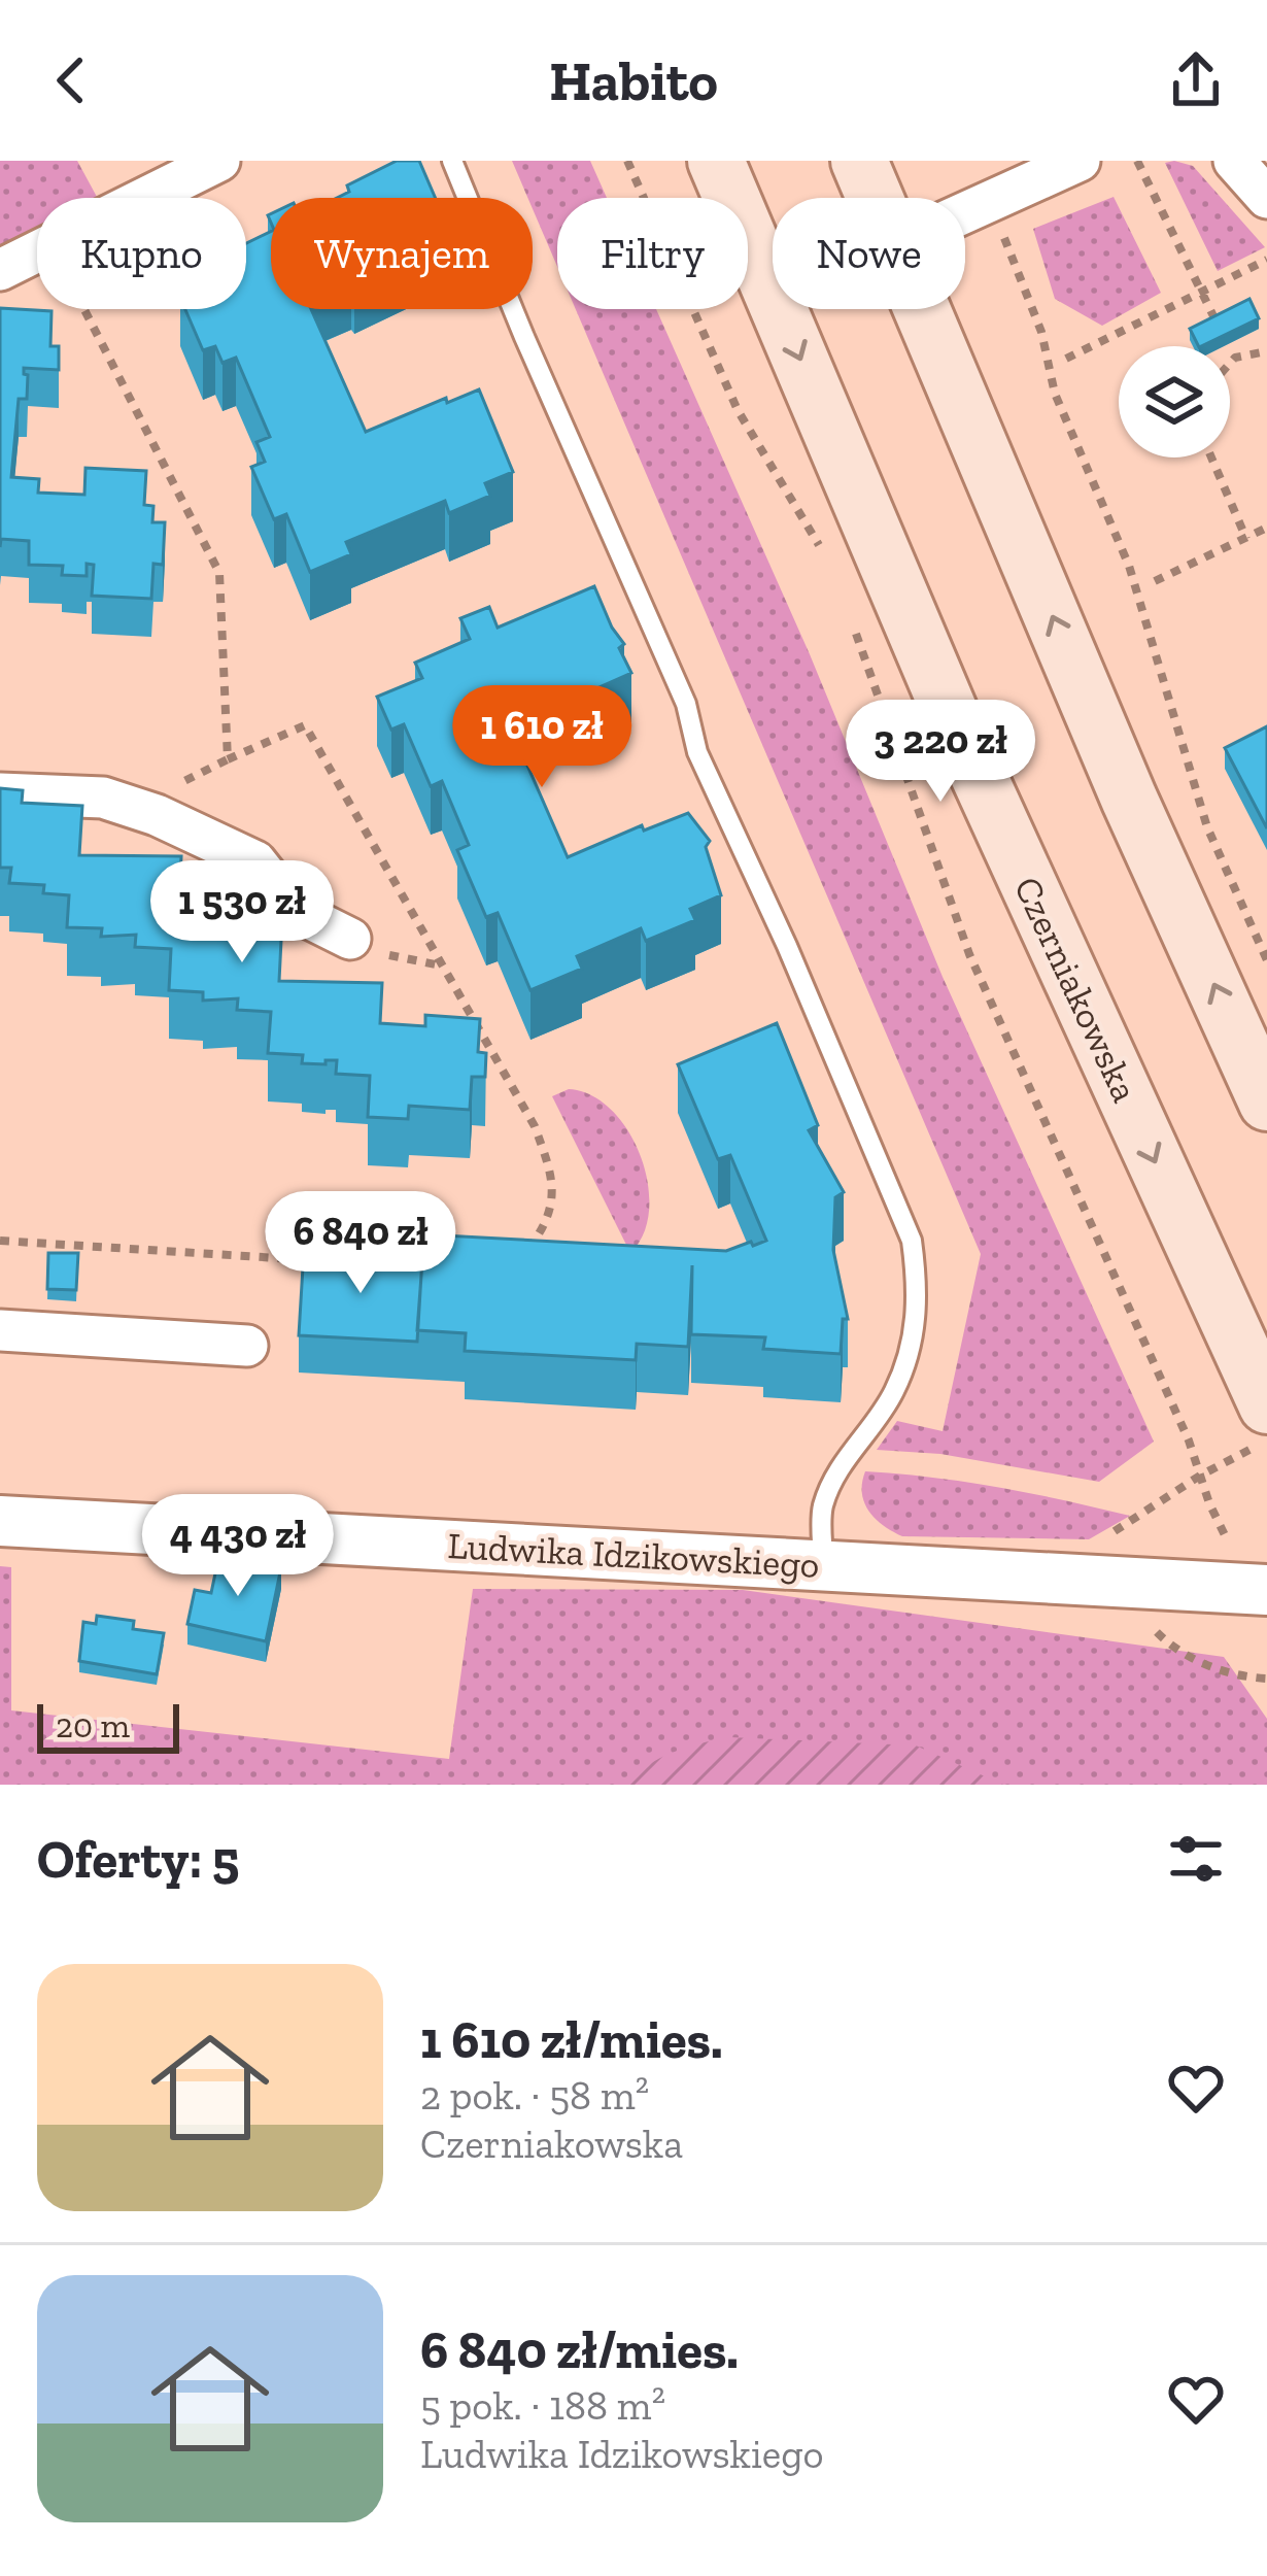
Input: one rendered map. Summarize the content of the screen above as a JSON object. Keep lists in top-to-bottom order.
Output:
{
  "streets": {
    "main road": ["Czerniakowska"],
    "street": ["Ludwika Idzikowskiego"]
  },
  "scale_bar": "20 m",
  "page": {
    "header": "Habito",
    "chip": [
      "Kupno",
      "Wynajem",
      "Filtry",
      "Nowe"
    ],
    "price": [
      "1 610 zł",
      "3 220 zł",
      "1 530 zł",
      "6 840 zł",
      "4 430 zł"
    ],
    "scale": "20 m",
    "heading": "Oferty: 5",
    "list": [
      {
        "name": "1 610 zł/mies.",
        "note": "2 pok. · 58 m² · Czerniakowska"
      },
      {
        "name": "6 840 zł/mies.",
        "note": "5 pok. · 188 m² · Ludwika Idzikowskiego"
      }
    ]
  }
}
